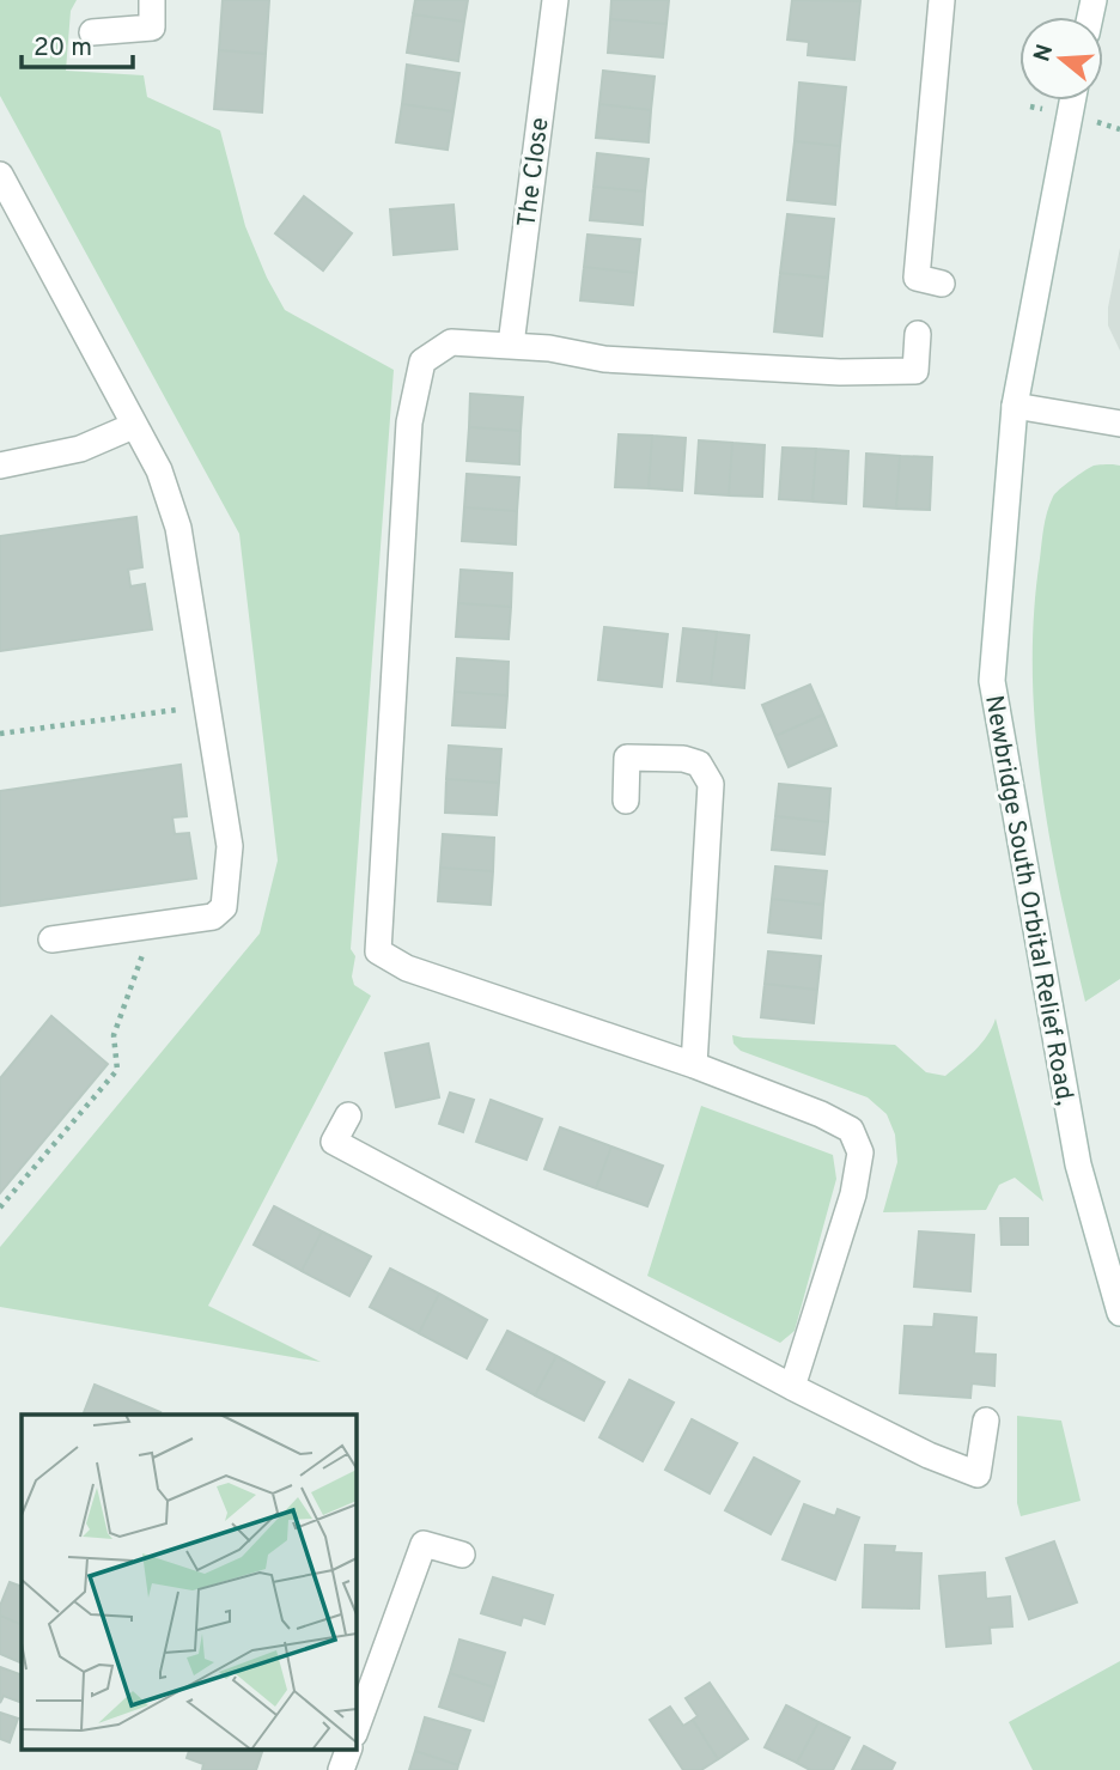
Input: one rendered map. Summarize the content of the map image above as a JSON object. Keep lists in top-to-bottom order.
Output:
{
  "streets": {
    "street": ["The Close", "Newbridge South Orbital Relief Road,"]
  },
  "scale_bar": "20 m",
  "north": "left"
}
